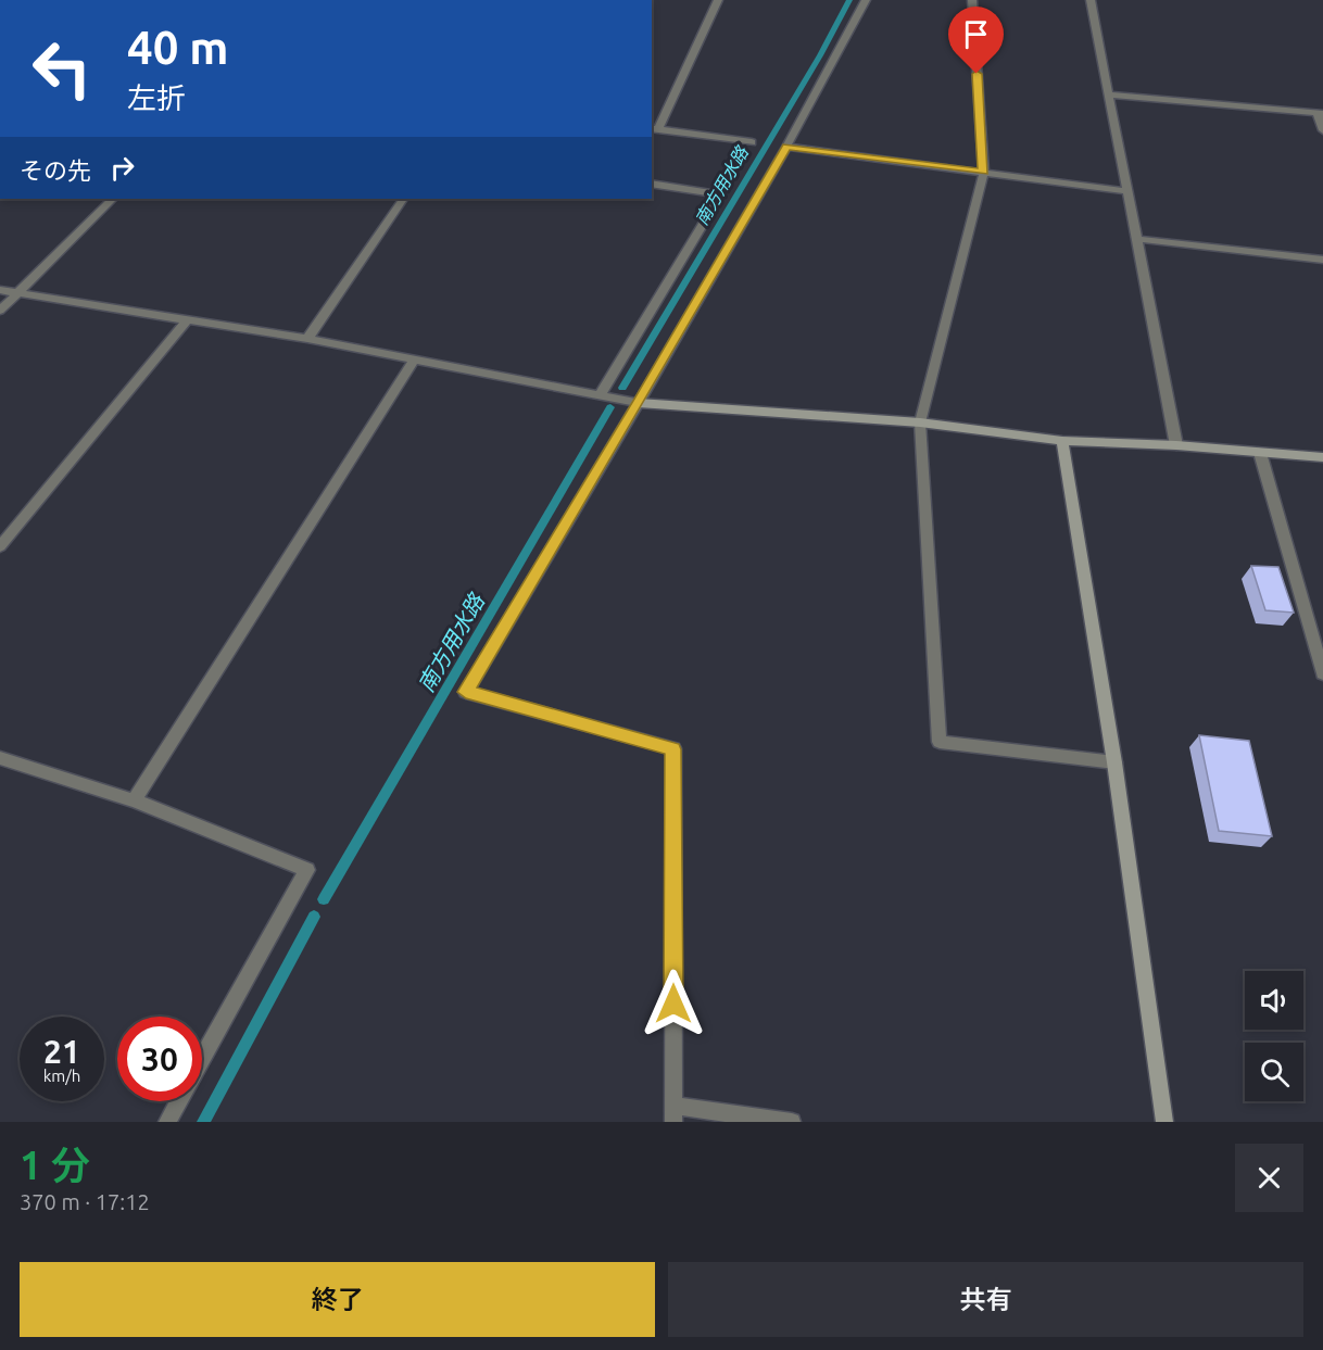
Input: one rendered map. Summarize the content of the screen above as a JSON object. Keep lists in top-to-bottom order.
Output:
{
  "water": ["南方用水路"],
  "page": {
    "turn": ["40 m", "左折"],
    "then": "その先",
    "speed": "21 km/h",
    "limit": "30",
    "heading": ["1 分", "370 m · 17:12"],
    "buttons": ["終了", "共有"]
  }
}
